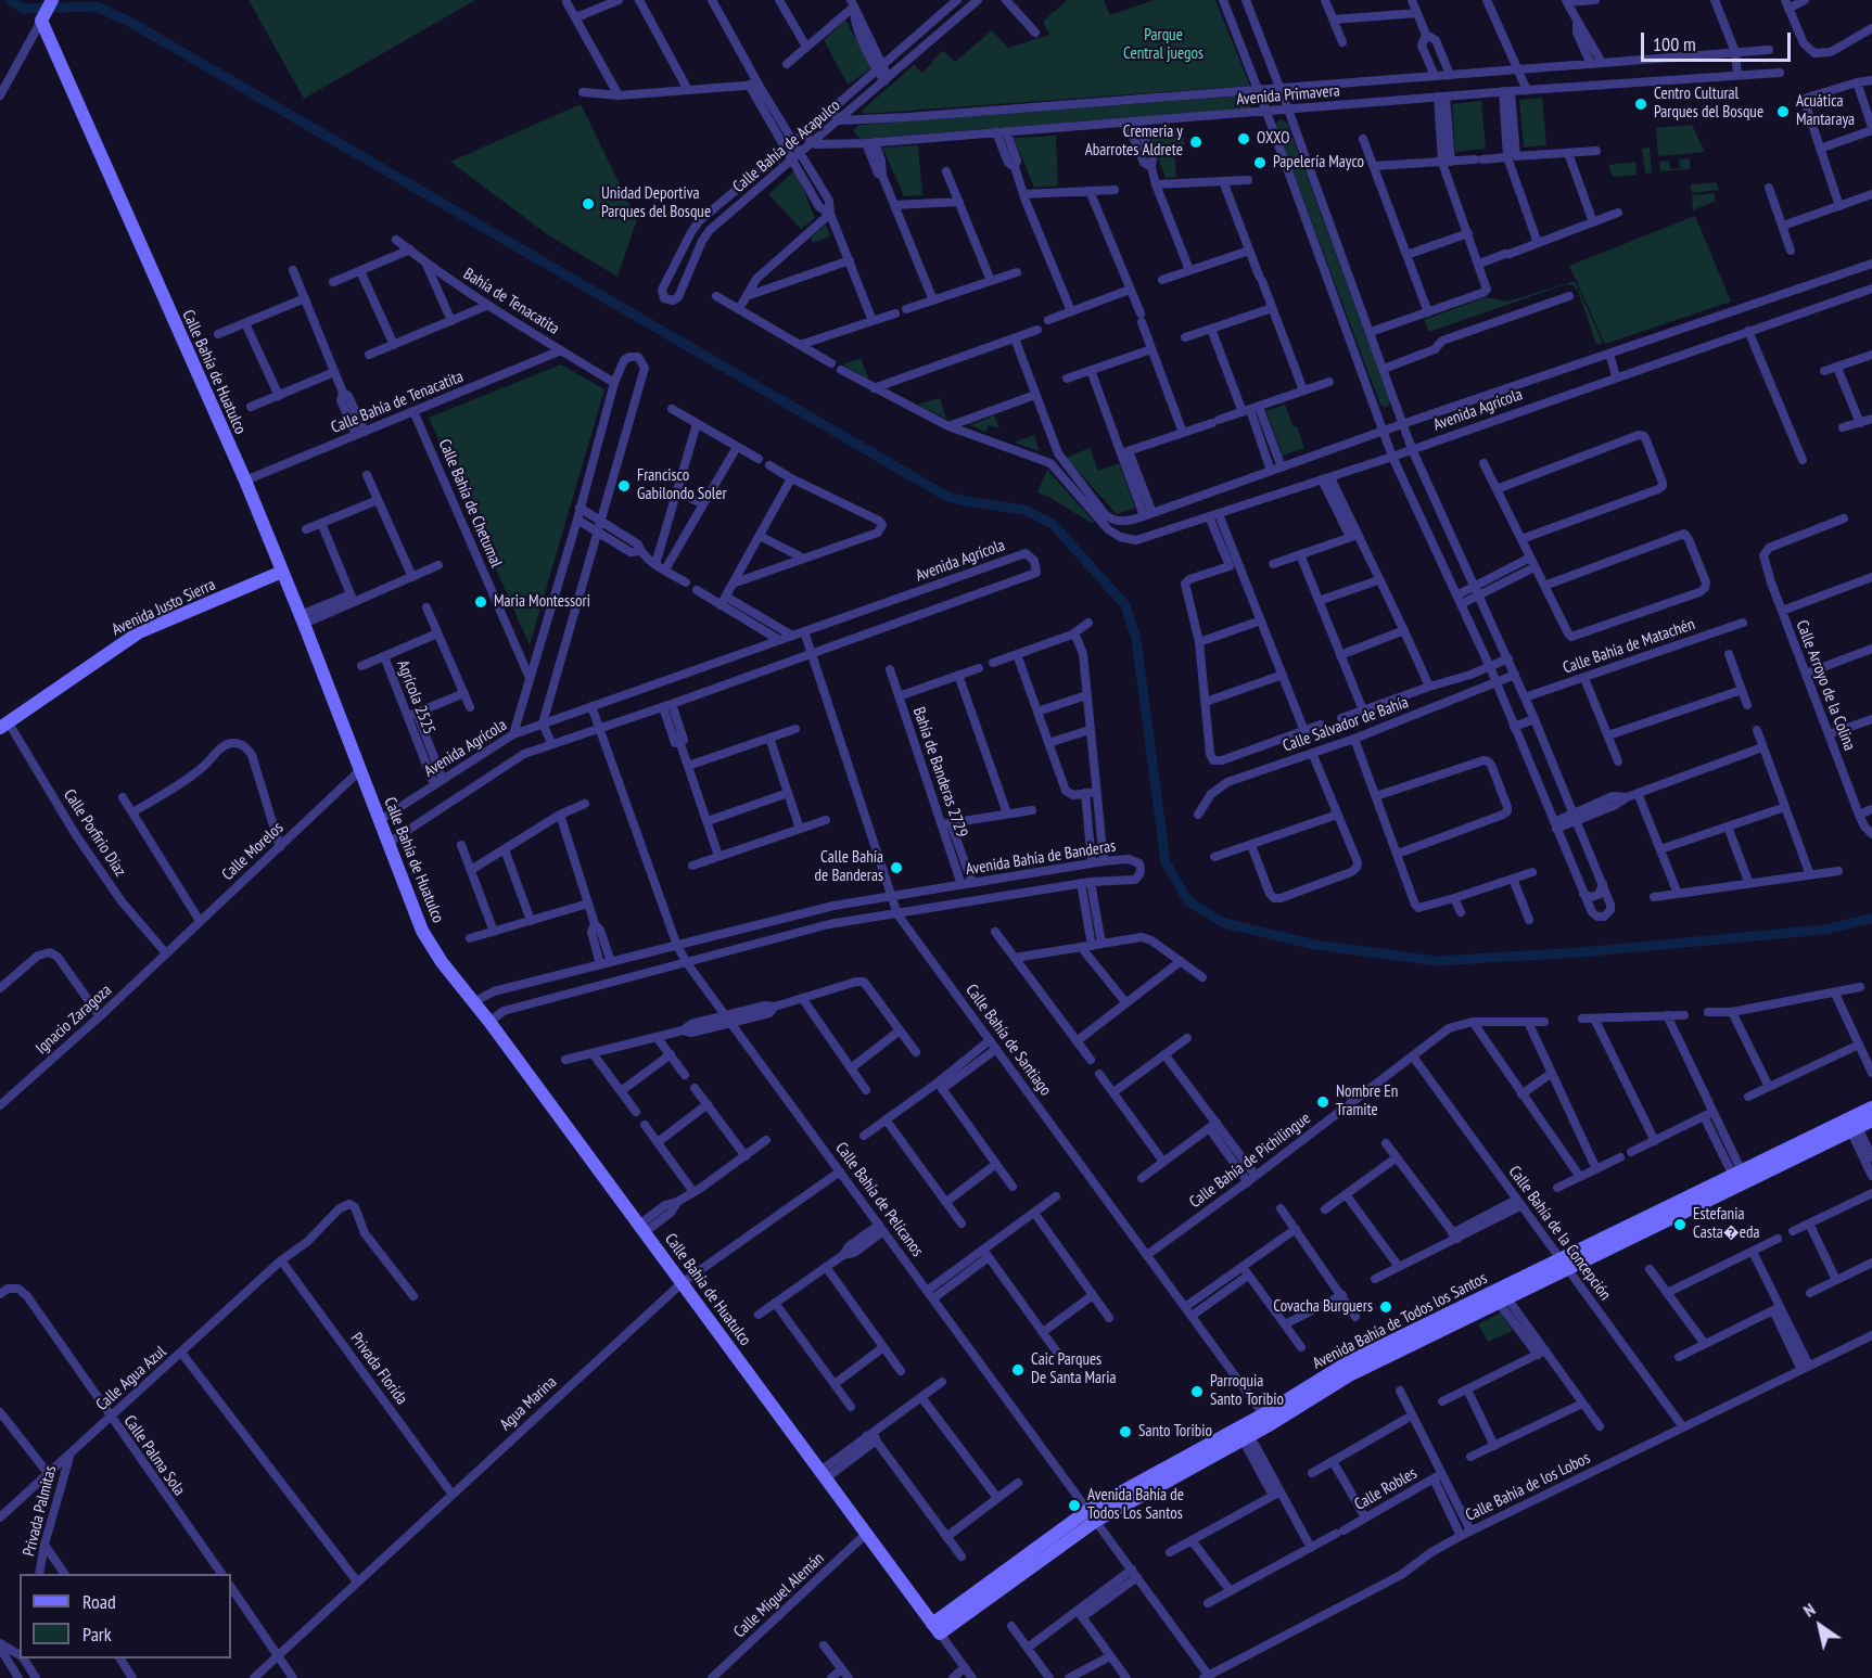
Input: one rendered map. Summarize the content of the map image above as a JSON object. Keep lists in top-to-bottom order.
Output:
{
  "streets": {
    "street": [
      "Avenida Primavera",
      "Calle Bahía de Acapulco",
      "Bahía de Tenacatita",
      "Calle Bahía de Huatulco",
      "Calle Bahía de Tenacatita",
      "Avenida Agrícola",
      "Calle Bahía de Chetumal",
      "Avenida Justo Sierra",
      "Calle Bahía de Matachén",
      "Calle Arroyo de la Colina",
      "Agrícola 2525",
      "Calle Salvador de Bahía",
      "Bahía de Banderas 2729",
      "Calle Porfirio Díaz",
      "Calle Morelos",
      "Avenida Bahía de Banderas",
      "Ignacio Zaragoza",
      "Calle Bahía de Santiago",
      "Calle Bahía de Pichilingue",
      "Calle Bahía de Pelícanos",
      "Calle Bahía de la Concepción",
      "Avenida Bahía de Todos los Santos",
      "Privada Florida",
      "Calle Agua Azul",
      "Agua Marina",
      "Calle Palma Sola",
      "Calle Bahía de los Lobos",
      "Calle Robles",
      "Privada Palmitas",
      "Calle Miguel Alemán"
    ]
  },
  "crossings": [
    ["Avenida Primavera", "Calle Bahía de Acapulco"],
    ["Bahía de Tenacatita", "Calle Bahía de Tenacatita"],
    ["Calle Bahía de Huatulco", "Calle Bahía de Tenacatita"],
    ["Calle Bahía de Huatulco", "Avenida Agrícola"],
    ["Calle Bahía de Huatulco", "Avenida Justo Sierra"],
    ["Calle Bahía de Huatulco", "Calle Morelos"],
    ["Calle Bahía de Huatulco", "Avenida Bahía de Banderas"],
    ["Calle Bahía de Huatulco", "Avenida Bahía de Todos los Santos"],
    ["Calle Bahía de Huatulco", "Agua Marina"],
    ["Calle Bahía de Huatulco", "Calle Miguel Alemán"],
    ["Calle Bahía de Tenacatita", "Calle Bahía de Chetumal"],
    ["Avenida Agrícola", "Agrícola 2525"],
    ["Avenida Agrícola", "Calle Bahía de Santiago"],
    ["Avenida Agrícola", "Calle Bahía de Pelícanos"],
    ["Avenida Justo Sierra", "Calle Porfirio Díaz"],
    ["Bahía de Banderas 2729", "Avenida Bahía de Banderas"],
    ["Calle Porfirio Díaz", "Calle Morelos"],
    ["Calle Porfirio Díaz", "Ignacio Zaragoza"],
    ["Calle Morelos", "Ignacio Zaragoza"],
    ["Avenida Bahía de Banderas", "Calle Bahía de Santiago"],
    ["Avenida Bahía de Banderas", "Calle Bahía de Pelícanos"],
    ["Calle Bahía de Santiago", "Calle Bahía de Pichilingue"],
    ["Calle Bahía de Santiago", "Avenida Bahía de Todos los Santos"],
    ["Calle Bahía de Pichilingue", "Calle Bahía de la Concepción"],
    ["Calle Bahía de Pelícanos", "Avenida Bahía de Todos los Santos"],
    ["Calle Bahía de Pelícanos", "Agua Marina"],
    ["Calle Bahía de Pelícanos", "Calle Bahía de los Lobos"],
    ["Calle Bahía de la Concepción", "Avenida Bahía de Todos los Santos"],
    ["Calle Bahía de la Concepción", "Calle Bahía de los Lobos"],
    ["Privada Florida", "Calle Agua Azul"],
    ["Privada Florida", "Agua Marina"],
    ["Calle Agua Azul", "Calle Palma Sola"],
    ["Calle Agua Azul", "Privada Palmitas"]
  ],
  "parks": ["Parque Central juegos"],
  "places": [
    "Centro Cultural Parques del Bosque",
    "Acuática Mantaraya",
    "OXXO",
    "Cremeria y Abarrotes Aldrete",
    "Papelería Mayco",
    "Unidad Deportiva Parques del Bosque",
    "Francisco Gabilondo Soler",
    "Maria Montessori",
    "Calle Bahía de Banderas",
    "Nombre En Tramite",
    "Estefania Casta�eda",
    "Covacha Burguers",
    "Caic Parques De Santa Maria",
    "Parroquia Santo Toribio",
    "Santo Toribio",
    "Avenida Bahía de Todos Los Santos"
  ],
  "legend": ["Road", "Park"],
  "scale_bar": "100 m",
  "north": "top left"
}
